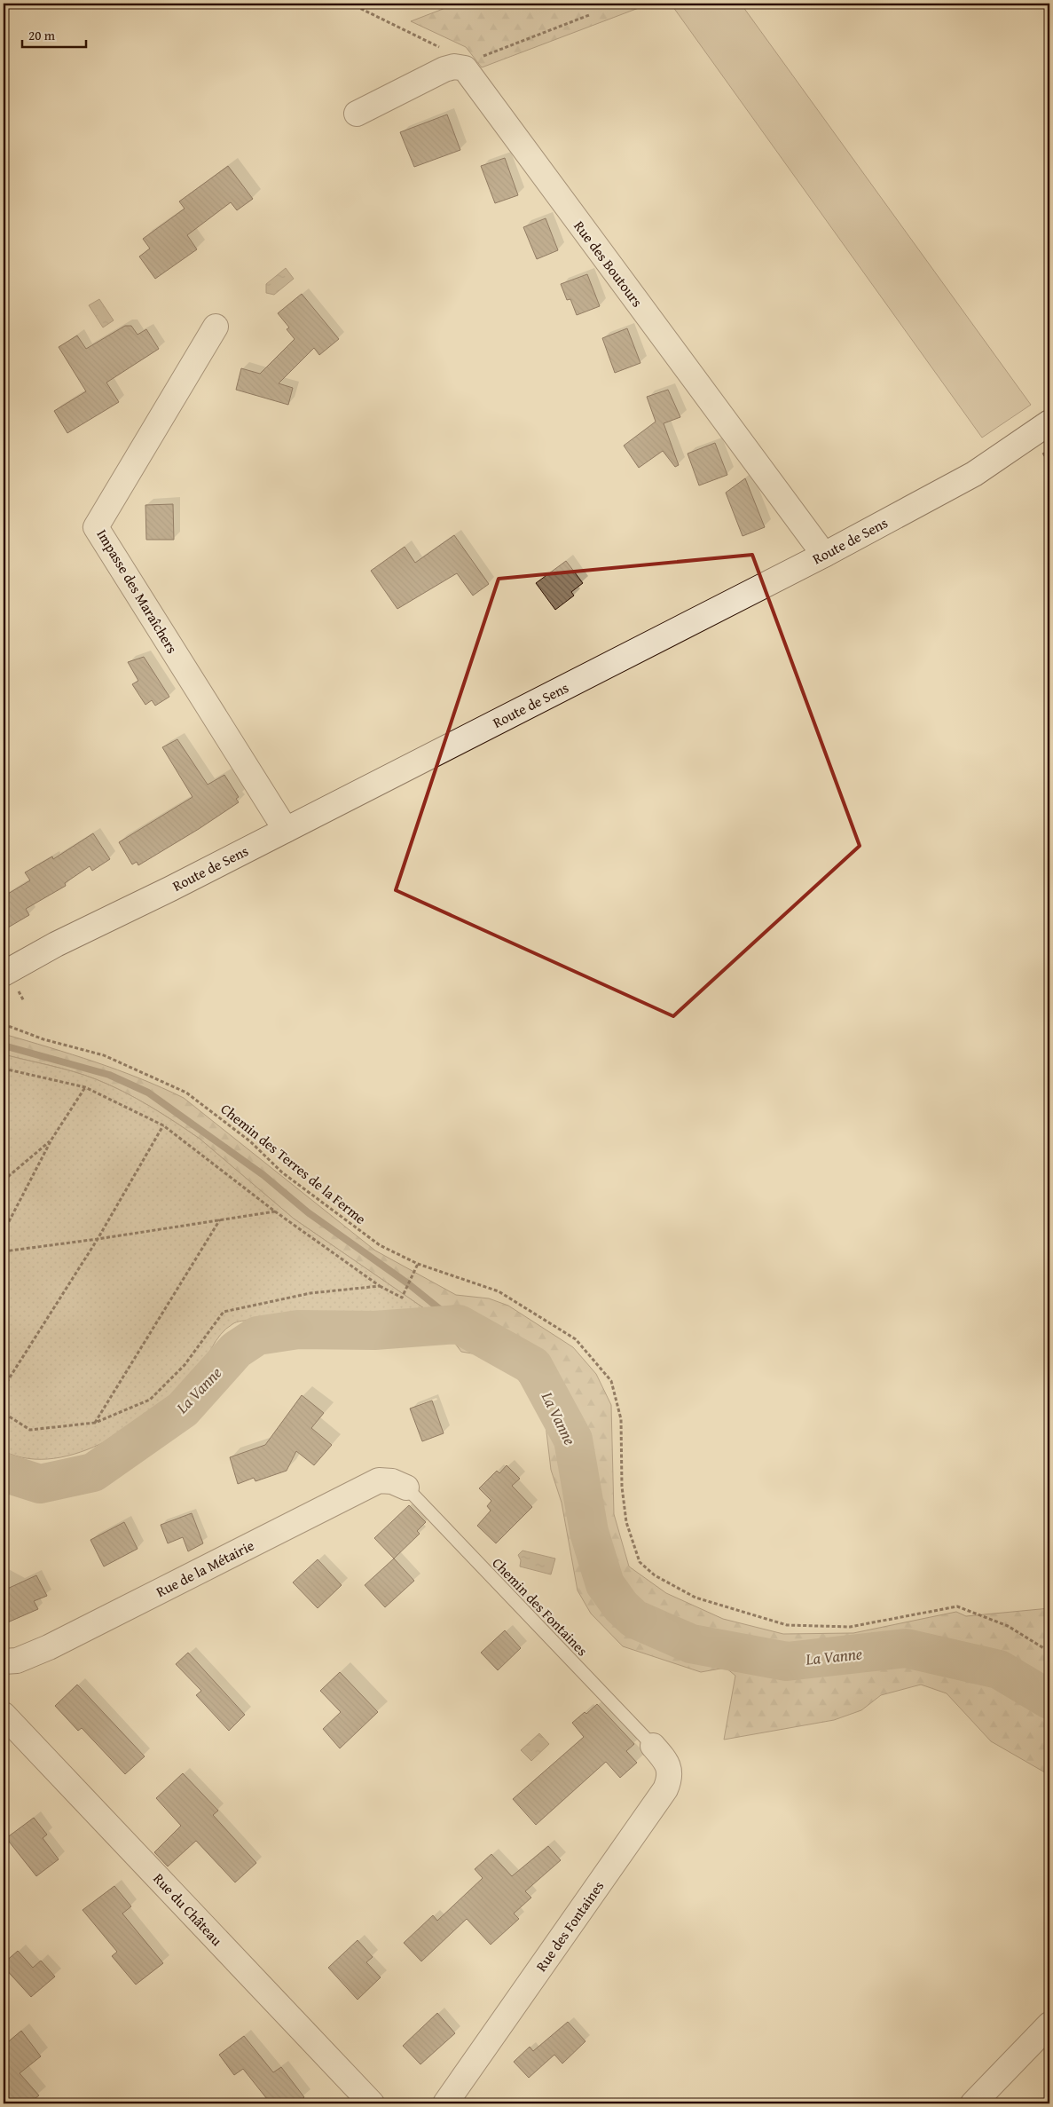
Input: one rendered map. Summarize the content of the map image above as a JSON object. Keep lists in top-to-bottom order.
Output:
{
  "streets": {
    "street": [
      "Rue des Boutours",
      "Route de Sens",
      "Impasse des Maraîchers",
      "Rue de la Métairie",
      "Rue du Château",
      "Rue des Fontaines"
    ],
    "lane": ["Chemin des Fontaines"],
    "path": ["Chemin des Terres de la Ferme"]
  },
  "crossings": [
    ["Rue des Boutours", "Route de Sens"],
    ["Route de Sens", "Impasse des Maraîchers"],
    ["Rue de la Métairie", "Chemin des Fontaines"],
    ["Chemin des Fontaines", "Rue des Fontaines"]
  ],
  "water": ["La Vanne"],
  "scale_bar": "20 m"
}
